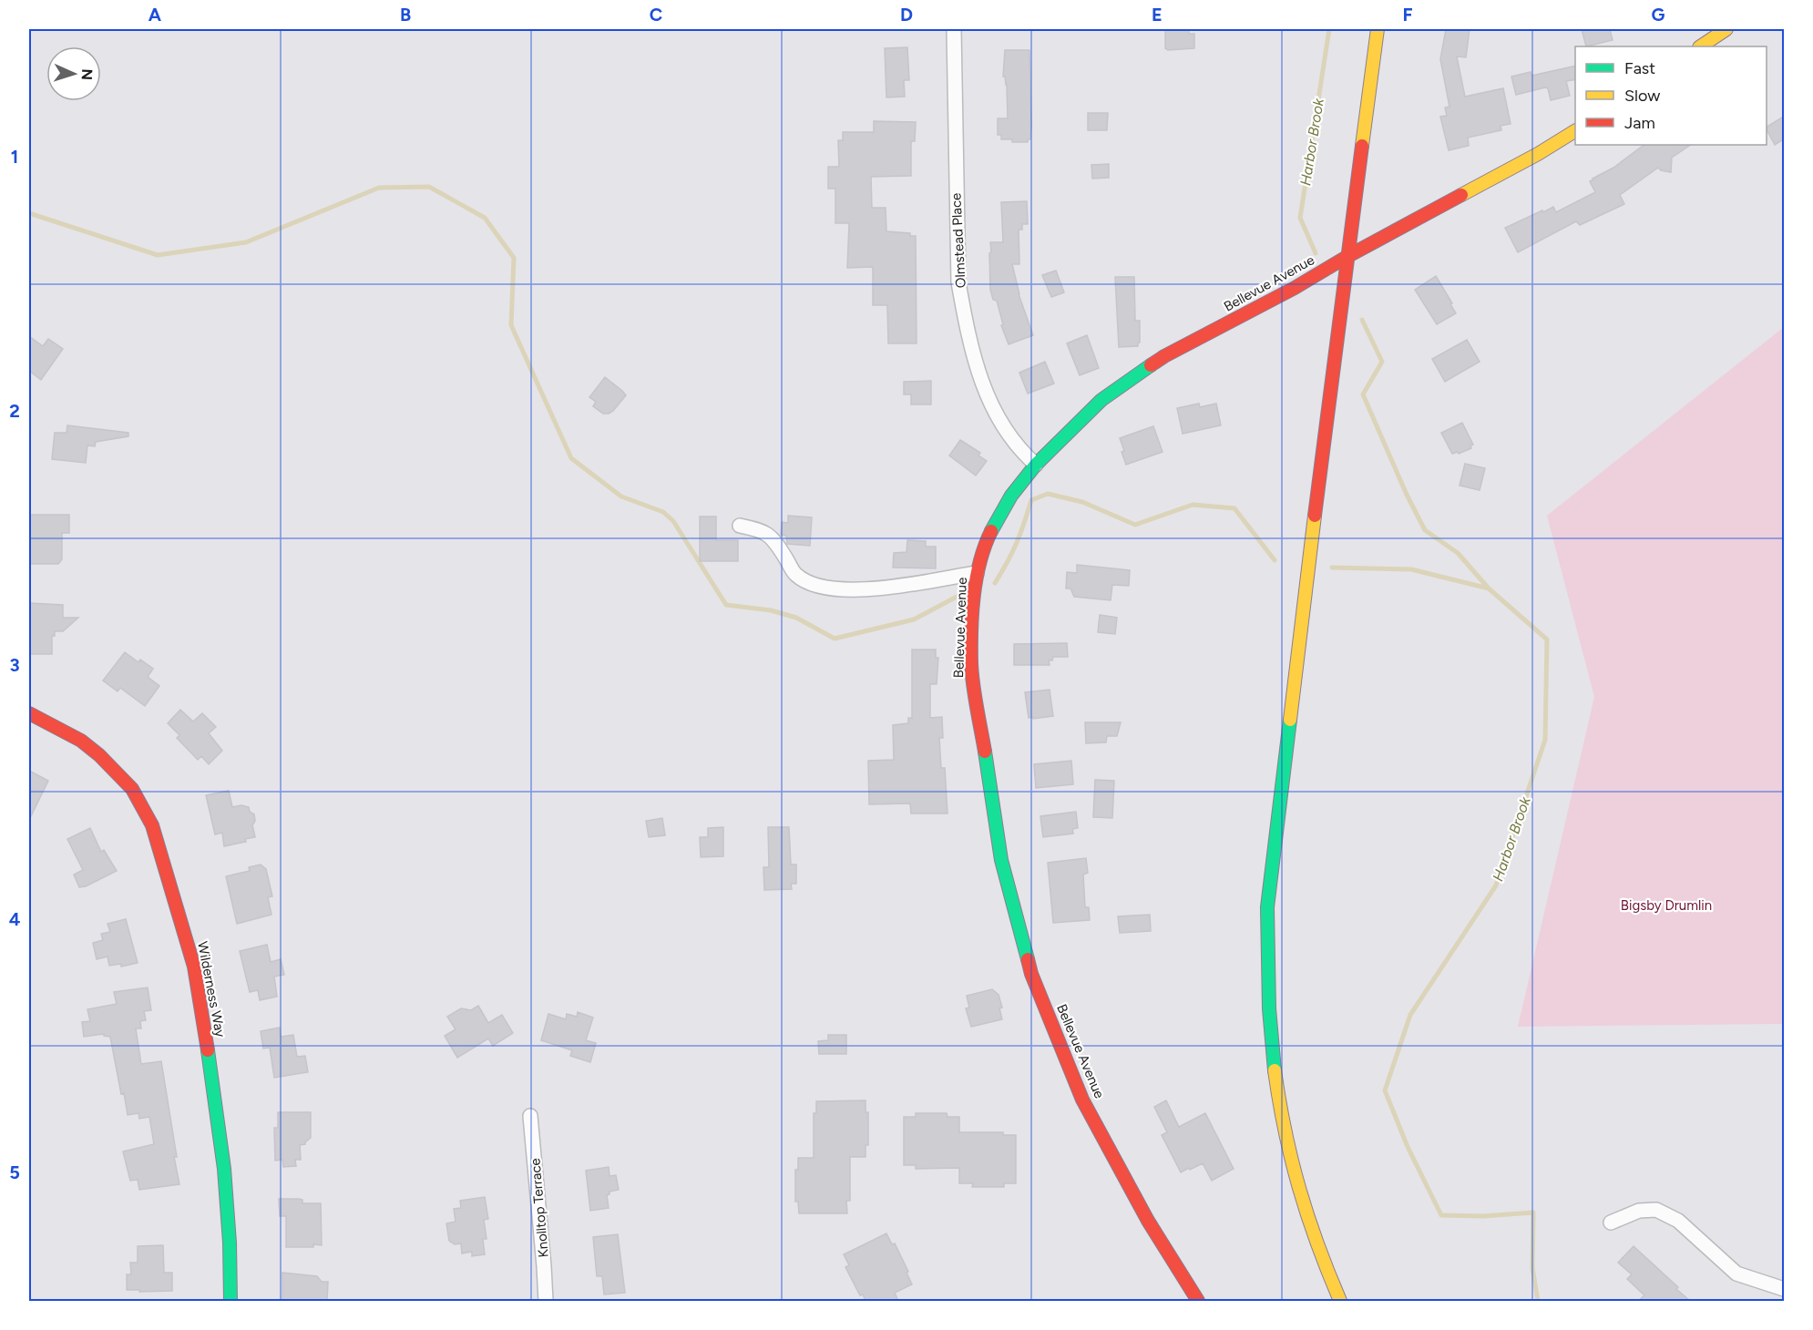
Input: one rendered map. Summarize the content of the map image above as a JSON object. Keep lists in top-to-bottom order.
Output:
{
  "streets": {
    "street": [
      "Olmstead Place",
      "Bellevue Avenue",
      "Wilderness Way",
      "Knolltop Terrace"
    ]
  },
  "crossings": [
    ["Olmstead Place", "Bellevue Avenue"]
  ],
  "water": ["Harbor Brook"],
  "parks": ["Bigsby Drumlin"],
  "legend": ["Fast", "Slow", "Jam"],
  "north": "right",
  "grid": {
    "columns": [
      "A",
      "B",
      "C",
      "D",
      "E",
      "F",
      "G"
    ],
    "rows": [
      "1",
      "2",
      "3",
      "4",
      "5"
    ]
  }
}
